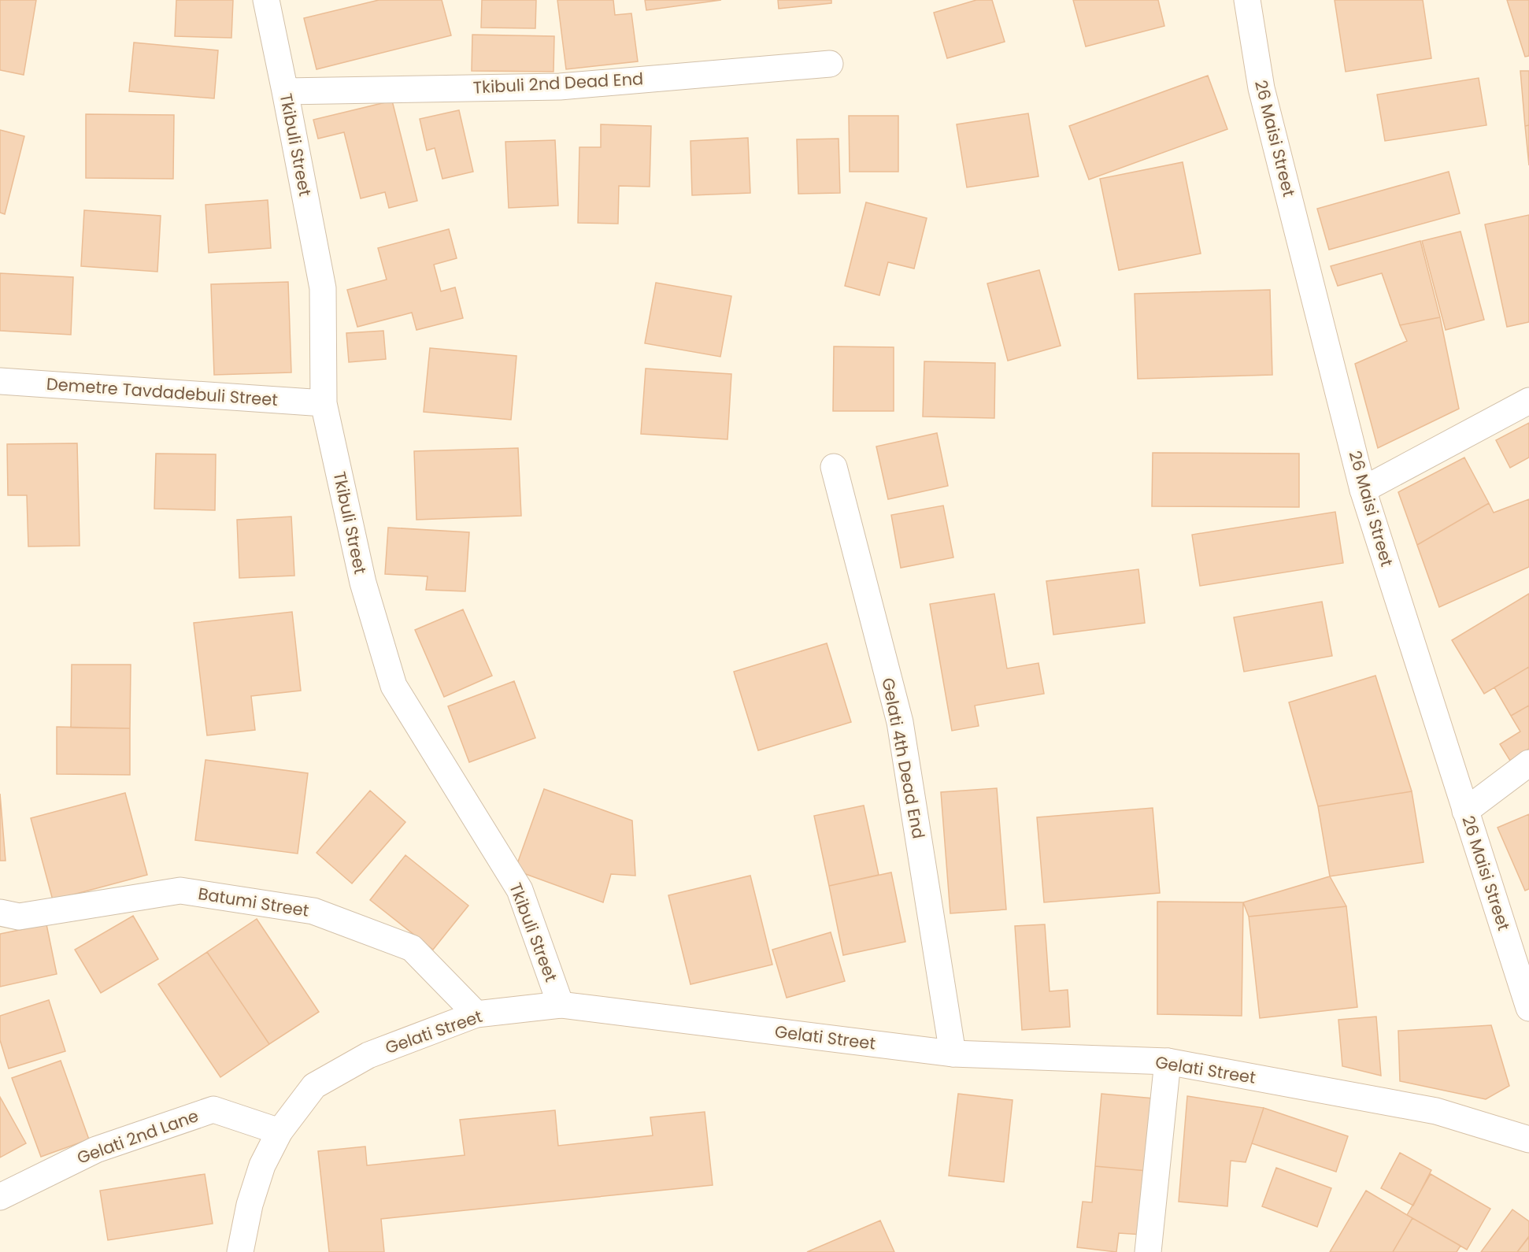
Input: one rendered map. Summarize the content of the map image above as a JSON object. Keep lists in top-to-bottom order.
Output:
{
  "streets": {
    "street": [
      "Tkibuli 2nd Dead End",
      "26 Maisi Street",
      "Tkibuli Street",
      "Demetre Tavdadebuli Street",
      "Gelati 4th Dead End",
      "Batumi Street",
      "Gelati Street",
      "Gelati 2nd Lane"
    ]
  },
  "crossings": [
    ["Tkibuli 2nd Dead End", "Tkibuli Street"],
    ["Tkibuli Street", "Demetre Tavdadebuli Street"],
    ["Tkibuli Street", "Gelati Street"],
    ["Gelati 4th Dead End", "Gelati Street"],
    ["Batumi Street", "Gelati Street"],
    ["Gelati Street", "Gelati 2nd Lane"]
  ]
}
